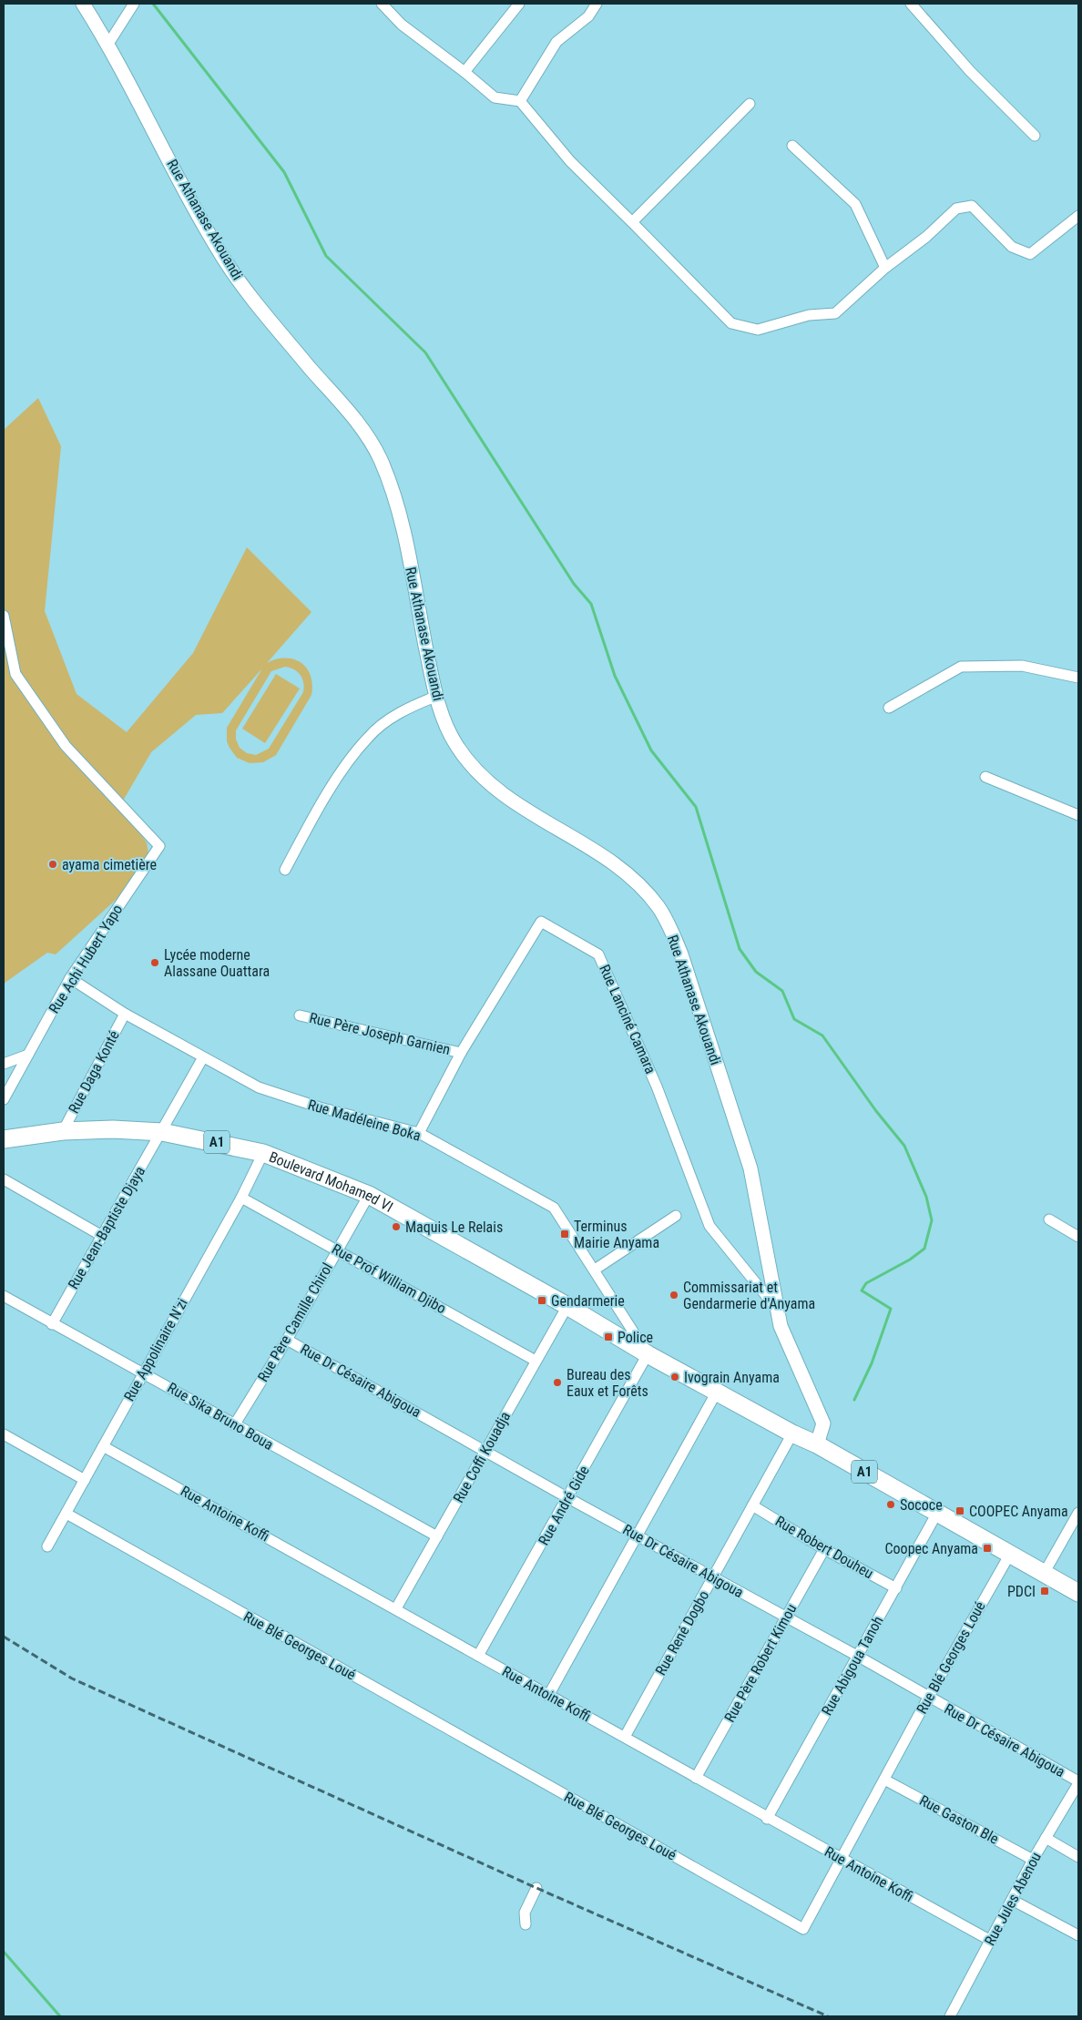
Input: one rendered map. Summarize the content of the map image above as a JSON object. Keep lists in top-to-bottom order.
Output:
{
  "streets": {
    "main road": ["A1", "Boulevard Mohamed VI"],
    "street": [
      "Rue Athanase Akouandi",
      "Rue Achi Hubert Yapo",
      "Rue Lanciné Camara",
      "Rue Père Joseph Garnien",
      "Rue Daga Konté",
      "Rue Madéleine Boka",
      "Rue Jean-Baptiste Djaya",
      "Rue Prof William Djibo",
      "Rue Père Camille Chirol",
      "Rue Appolinaire N'zi",
      "Rue Dr Césaire Abigoua",
      "Rue Sika Bruno Boua",
      "Rue Coffi Kouadja",
      "Rue André Gide",
      "Rue Antoine Koffi",
      "Rue Robert Douheu",
      "Rue René Dogbo",
      "Rue Blé Georges Loué",
      "Rue Père Robert Kimou",
      "Rue Abigoua Tanoh",
      "Rue Gaston Ble",
      "Rue Jules Abenou"
    ]
  },
  "crossings": [
    ["Rue Athanase Akouandi", "Rue Lanciné Camara"],
    ["Rue Athanase Akouandi", "Boulevard Mohamed VI"],
    ["Rue Achi Hubert Yapo", "Rue Madéleine Boka"],
    ["Rue Lanciné Camara", "Rue Père Joseph Garnien"],
    ["Rue Lanciné Camara", "Rue Madéleine Boka"],
    ["Rue Daga Konté", "Rue Madéleine Boka"],
    ["Rue Daga Konté", "Boulevard Mohamed VI"],
    ["Rue Madéleine Boka", "Boulevard Mohamed VI"],
    ["Rue Madéleine Boka", "Rue Jean-Baptiste Djaya"],
    ["Rue Madéleine Boka", "Rue André Gide"],
    ["Boulevard Mohamed VI", "Rue Jean-Baptiste Djaya"],
    ["Boulevard Mohamed VI", "Rue Père Camille Chirol"],
    ["Boulevard Mohamed VI", "Rue Appolinaire N'zi"],
    ["Boulevard Mohamed VI", "Rue Coffi Kouadja"],
    ["Boulevard Mohamed VI", "Rue André Gide"],
    ["Boulevard Mohamed VI", "Rue René Dogbo"],
    ["Boulevard Mohamed VI", "Rue Blé Georges Loué"],
    ["Boulevard Mohamed VI", "Rue Abigoua Tanoh"],
    ["Rue Jean-Baptiste Djaya", "Rue Sika Bruno Boua"],
    ["Rue Prof William Djibo", "Rue Père Camille Chirol"],
    ["Rue Prof William Djibo", "Rue Appolinaire N'zi"],
    ["Rue Prof William Djibo", "Rue Coffi Kouadja"],
    ["Rue Père Camille Chirol", "Rue Dr Césaire Abigoua"],
    ["Rue Père Camille Chirol", "Rue Sika Bruno Boua"],
    ["Rue Appolinaire N'zi", "Rue Sika Bruno Boua"],
    ["Rue Appolinaire N'zi", "Rue Antoine Koffi"],
    ["Rue Appolinaire N'zi", "Rue Blé Georges Loué"],
    ["Rue Dr Césaire Abigoua", "Rue Coffi Kouadja"],
    ["Rue Dr Césaire Abigoua", "Rue André Gide"],
    ["Rue Dr Césaire Abigoua", "Rue René Dogbo"],
    ["Rue Dr Césaire Abigoua", "Rue Blé Georges Loué"],
    ["Rue Dr Césaire Abigoua", "Rue Père Robert Kimou"],
    ["Rue Dr Césaire Abigoua", "Rue Abigoua Tanoh"],
    ["Rue Dr Césaire Abigoua", "Rue Jules Abenou"],
    ["Rue Sika Bruno Boua", "Rue Coffi Kouadja"],
    ["Rue Coffi Kouadja", "Rue Antoine Koffi"],
    ["Rue André Gide", "Rue Antoine Koffi"],
    ["Rue Antoine Koffi", "Rue René Dogbo"],
    ["Rue Antoine Koffi", "Rue Blé Georges Loué"],
    ["Rue Antoine Koffi", "Rue Père Robert Kimou"],
    ["Rue Antoine Koffi", "Rue Abigoua Tanoh"],
    ["Rue Antoine Koffi", "Rue Jules Abenou"],
    ["Rue Robert Douheu", "Rue René Dogbo"],
    ["Rue Robert Douheu", "Rue Père Robert Kimou"],
    ["Rue Robert Douheu", "Rue Abigoua Tanoh"],
    ["Rue Blé Georges Loué", "Rue Gaston Ble"],
    ["Rue Gaston Ble", "Rue Jules Abenou"]
  ],
  "places": {
    "other": [
      "ayama cimetière",
      "Lycée moderne Alassane Ouattara",
      "Maquis Le Relais",
      "Commissariat et Gendarmerie d'Anyama",
      "Ivograin Anyama",
      "Bureau des Eaux et Forêts",
      "Sococe"
    ],
    "transit": [
      "Terminus Mairie Anyama",
      "Gendarmerie",
      "Police",
      "COOPEC Anyama",
      "Coopec Anyama",
      "PDCI"
    ]
  }
}
